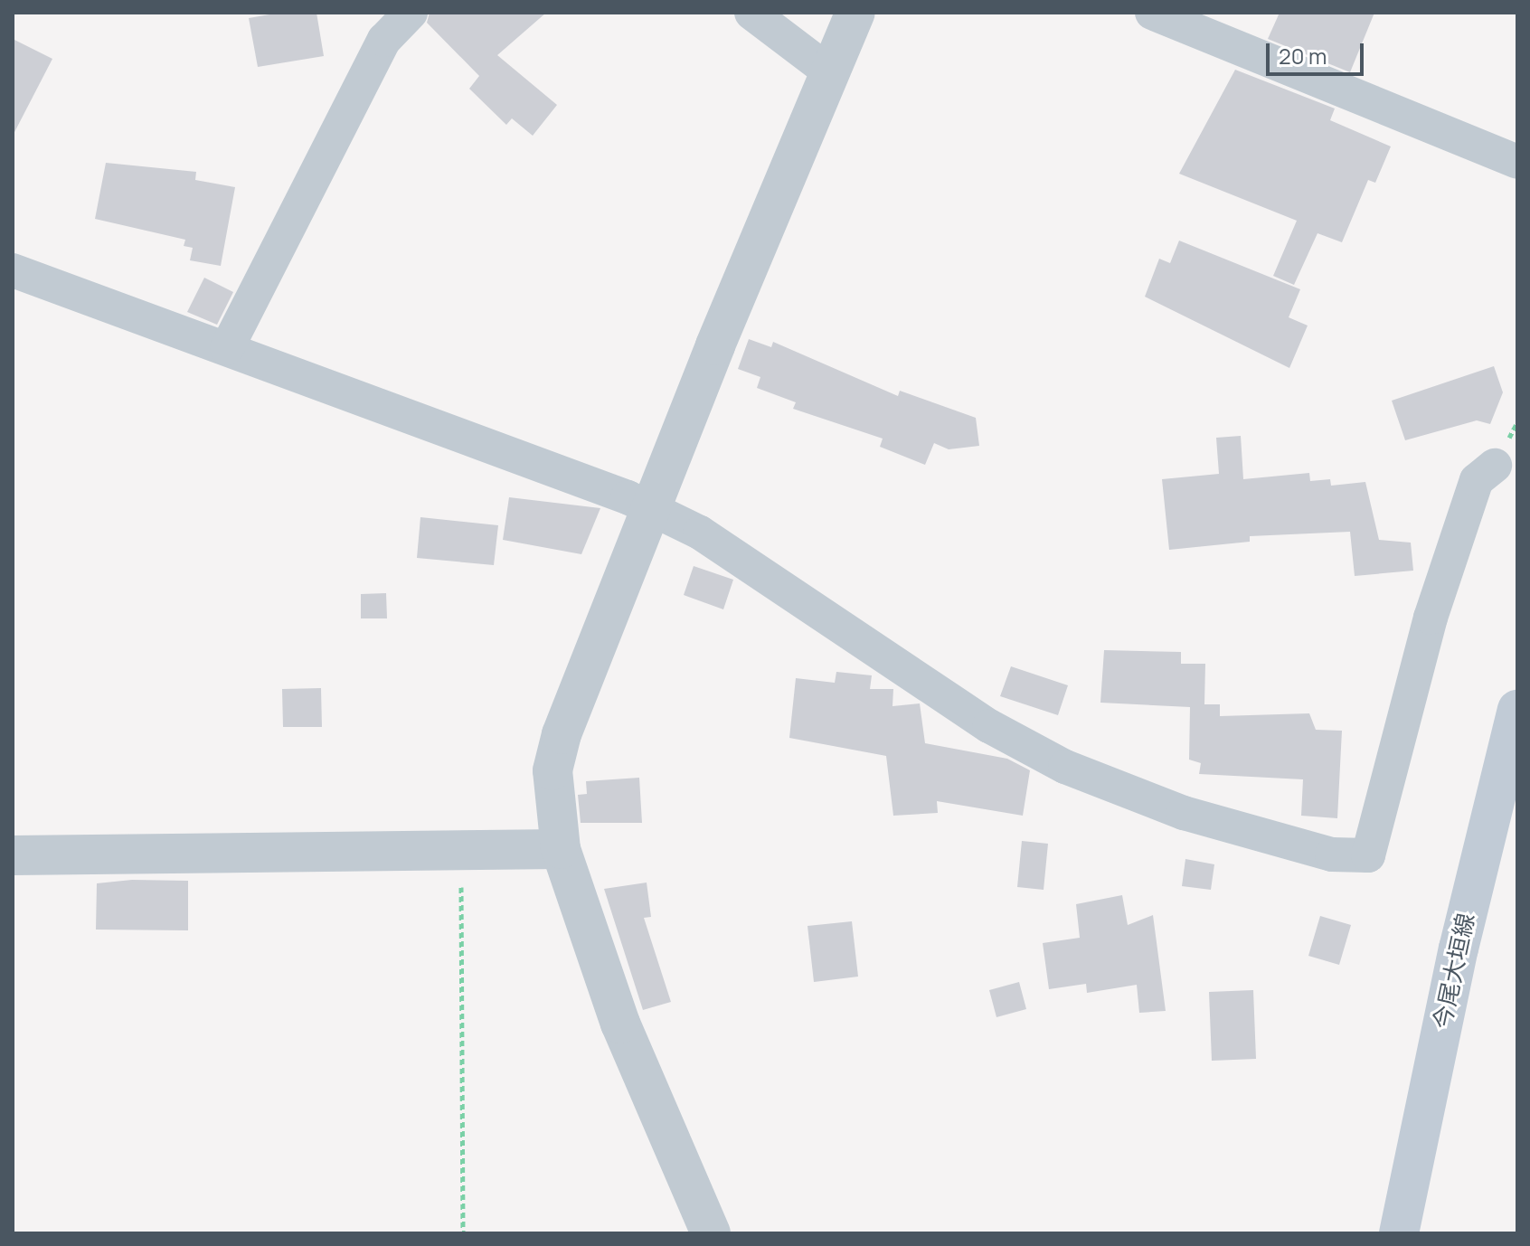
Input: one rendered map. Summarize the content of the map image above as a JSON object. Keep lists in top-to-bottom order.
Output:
{
  "streets": {
    "main road": ["今尾大垣線"]
  },
  "scale_bar": "20 m"
}
